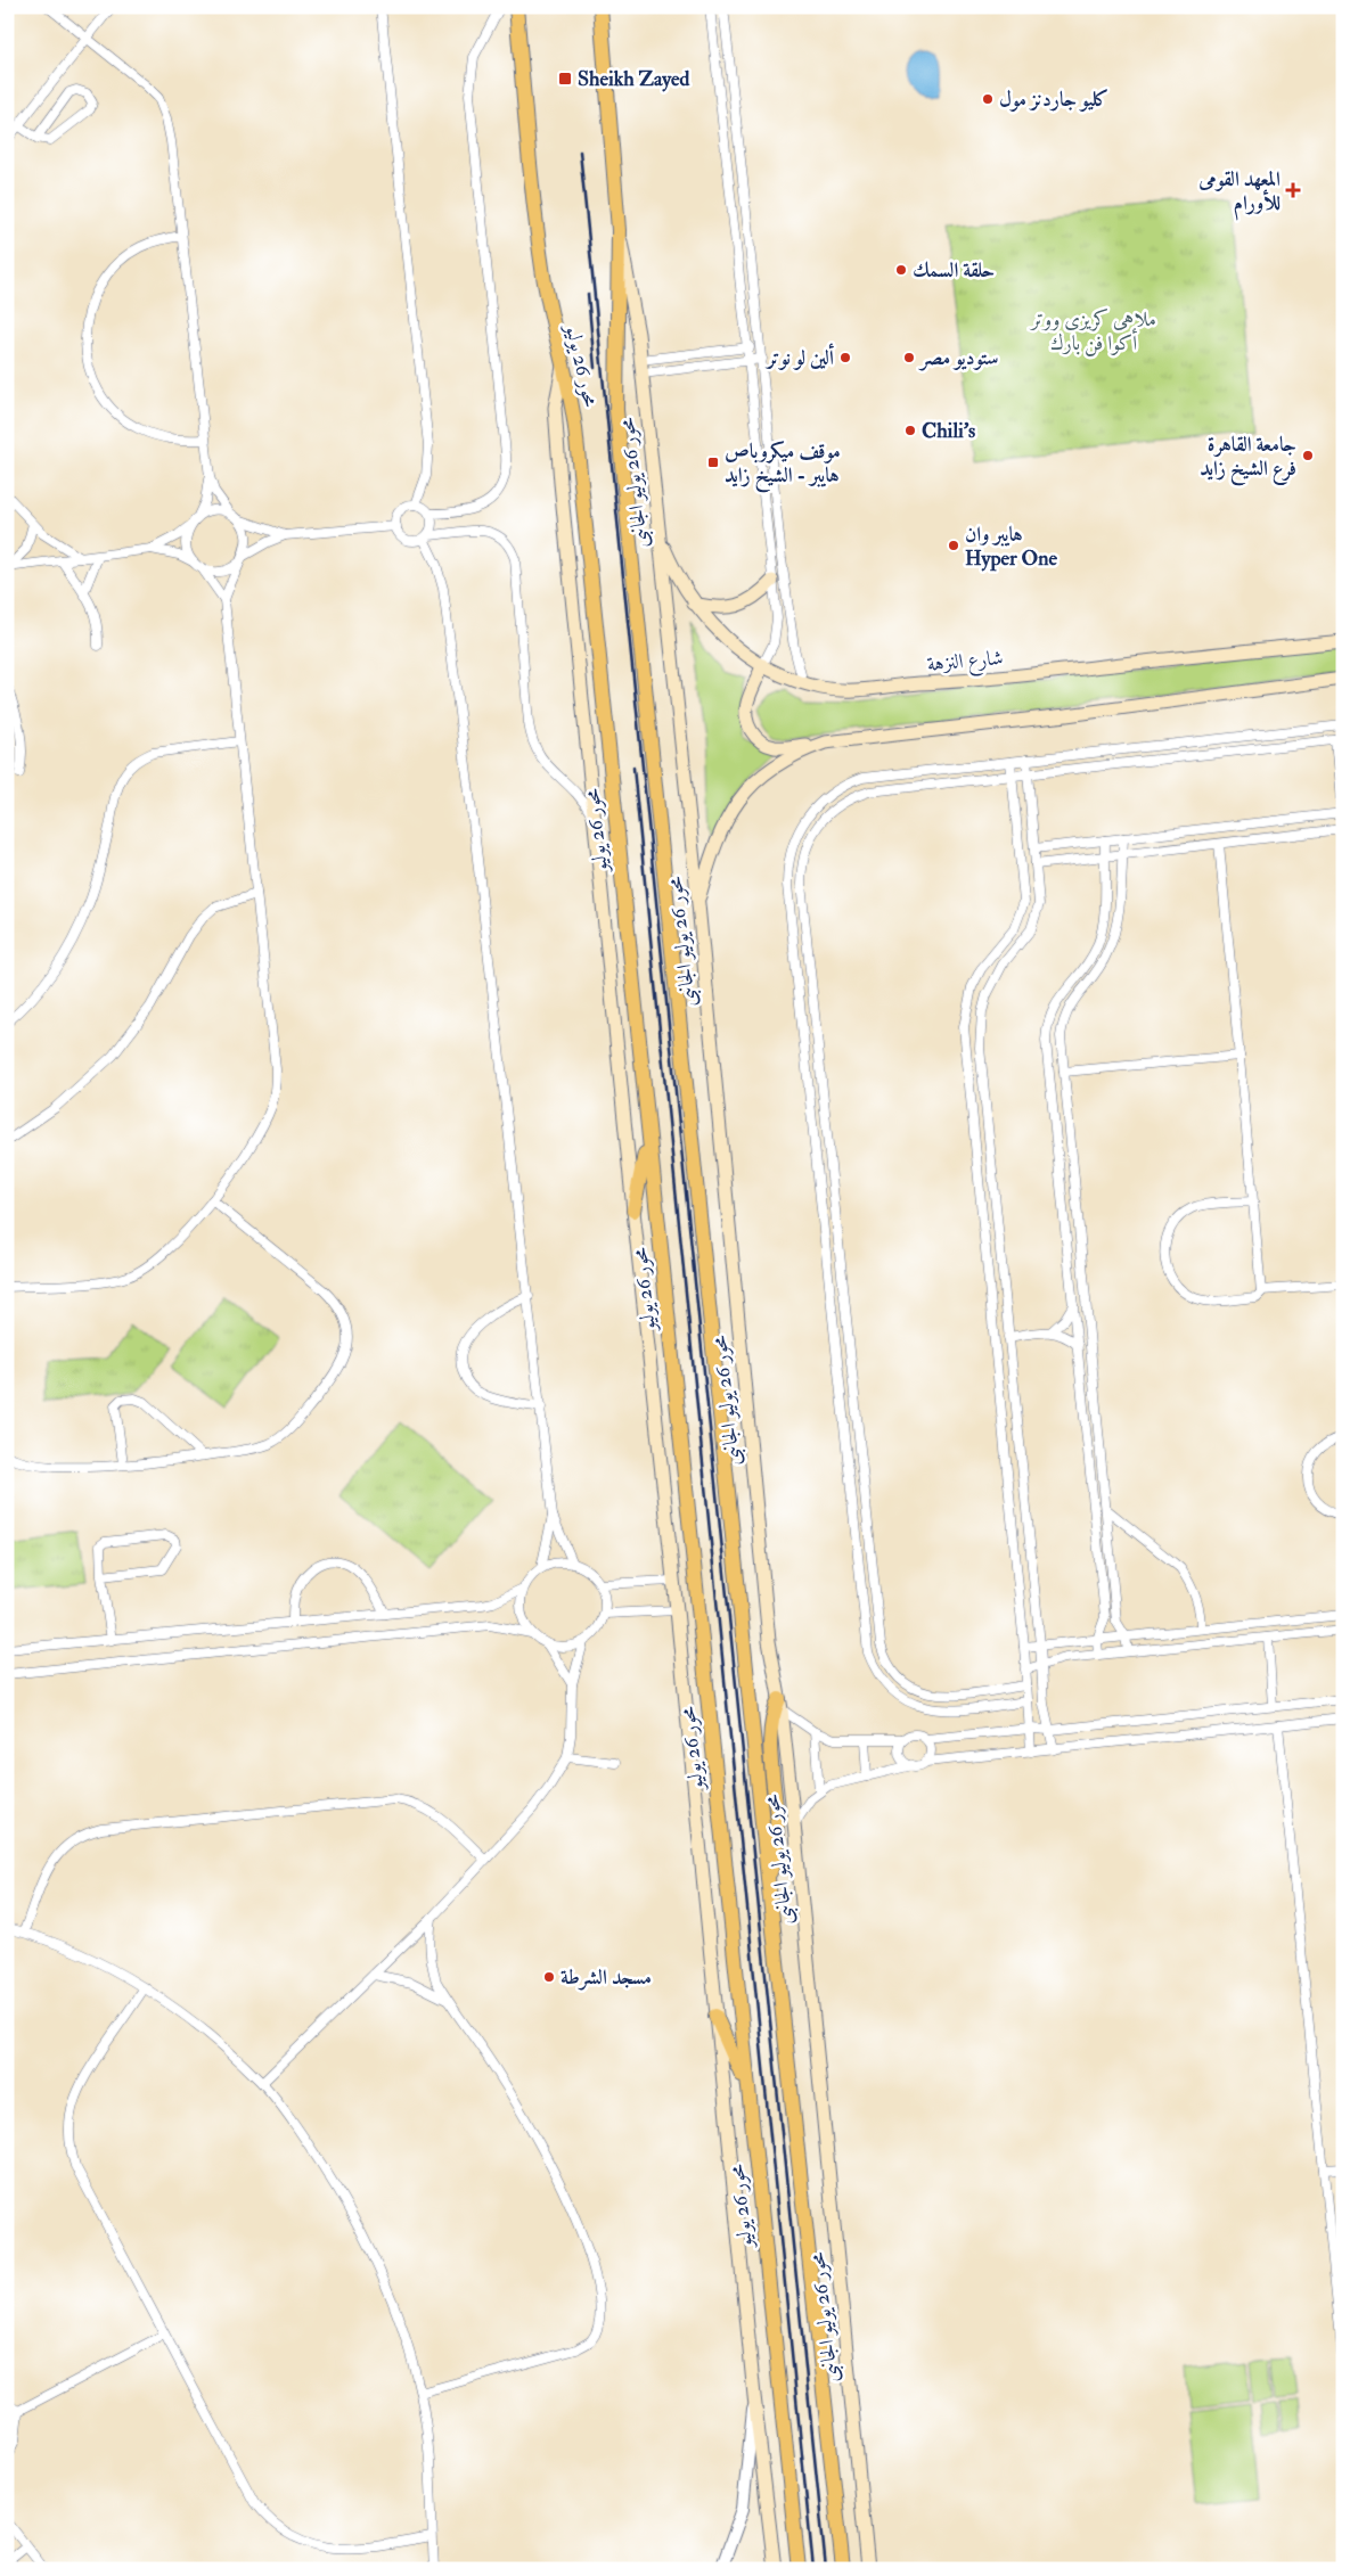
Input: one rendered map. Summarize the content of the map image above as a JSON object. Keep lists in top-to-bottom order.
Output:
{
  "streets": {
    "highway": ["محور 26 يوليو"],
    "main road": ["محور 26 يوليو الجانبى", "شارع النزهة"]
  },
  "crossings": [
    ["محور 26 يوليو", "محور 26 يوليو الجانبى"],
    ["محور 26 يوليو الجانبى", "شارع النزهة"]
  ],
  "parks": ["ملاهى كريزى ووتر أكوا فن بارك"],
  "places": {
    "transit": ["Sheikh Zayed", "موقف ميكروباص هايبر - الشيخ زايد"],
    "other": [
      "كليو جاردنز مول",
      "حلقة السمك",
      "ألين لو نوتر",
      "ستوديو مصر",
      "Chili's",
      "جامعة القاهرة فرع الشيخ زايد",
      "هايبر وان Hyper One",
      "مسجد الشرطة"
    ],
    "health": ["المعهد القومى للأورام"]
  }
}
